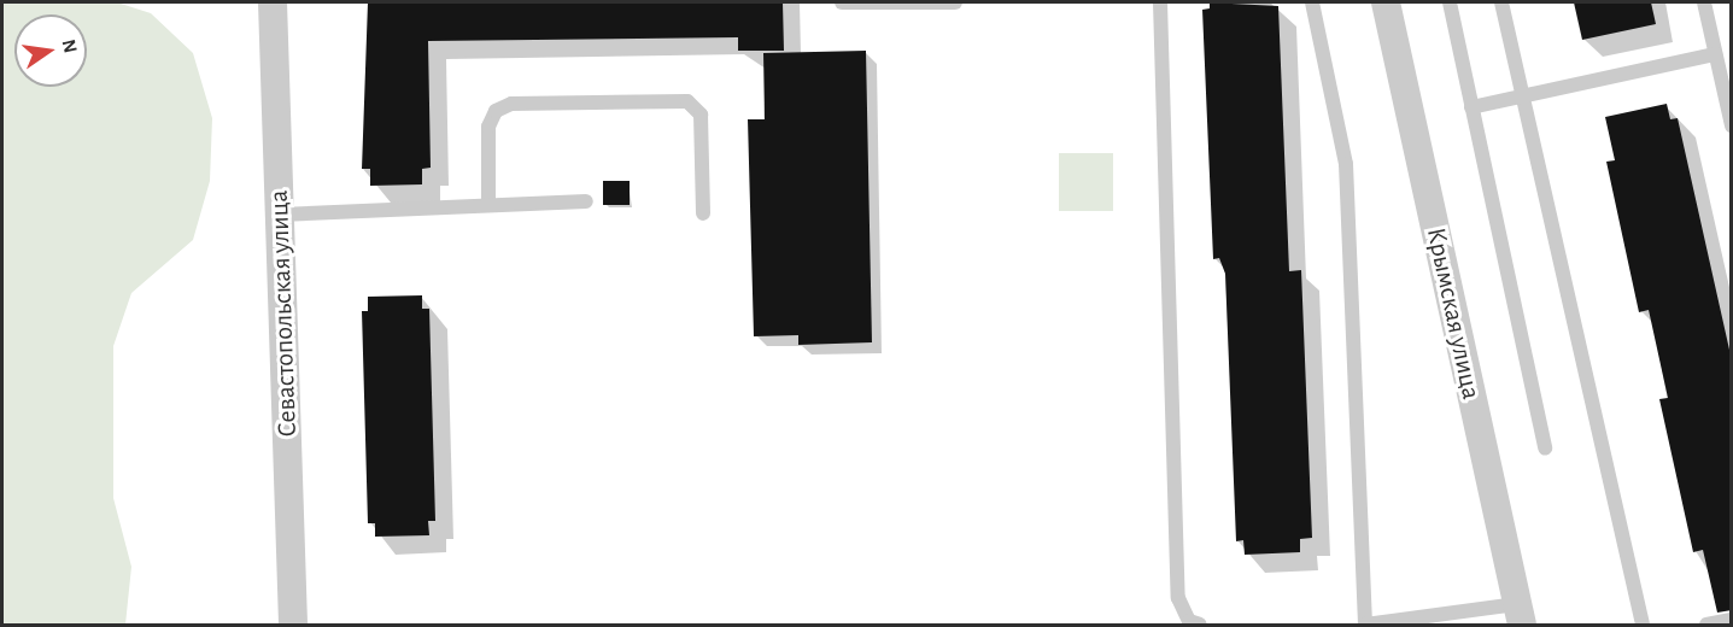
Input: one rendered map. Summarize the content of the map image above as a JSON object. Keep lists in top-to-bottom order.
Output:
{
  "streets": {
    "street": ["Севастопольская улица", "Крымская улица"]
  },
  "north": "right"
}
